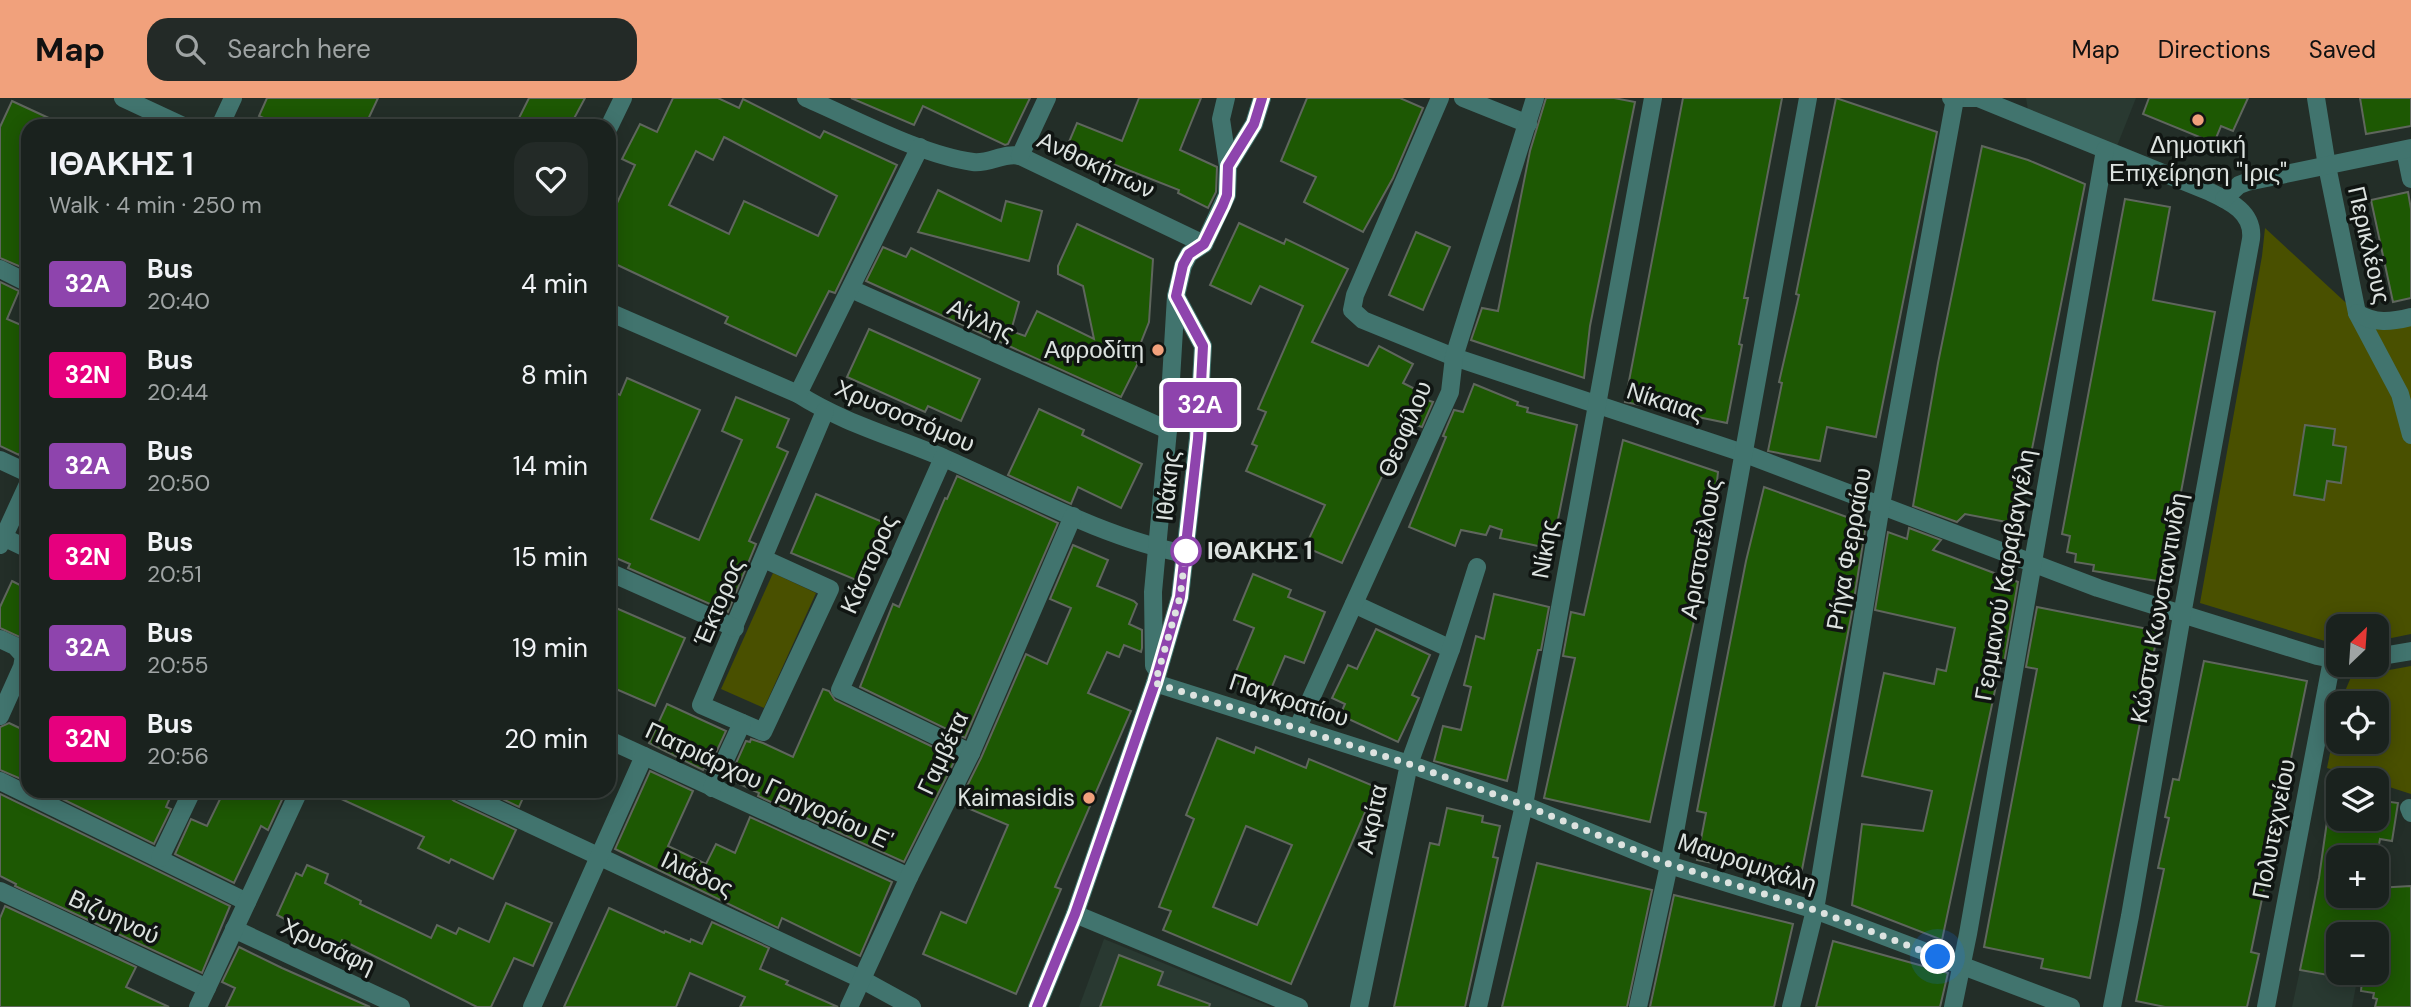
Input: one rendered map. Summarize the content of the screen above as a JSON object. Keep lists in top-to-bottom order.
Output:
{
  "streets": {
    "street": [
      "Ανθοκήπων",
      "Περικλέους",
      "Αίγλης",
      "Νίκαιας",
      "Χρυσοστόμου",
      "Θεοφίλου",
      "Ιθάκης",
      "Νίκης",
      "Αριστοτέλους",
      "Ρήγα Φερραίου",
      "Κάστορος",
      "Γερμανού Καραβαγγέλη",
      "Έκτορος",
      "Κώστα Κωνσταντινίδη",
      "Παγκρατίου",
      "Γαμβέτα",
      "Πατριάρχου Γρηγορίου Ε'",
      "Ακρίτα",
      "Πολυτεχνείου",
      "Μαυρομιχάλη",
      "Ιλιάδος",
      "Βιζυηνού",
      "Χρυσάφη"
    ]
  },
  "crossings": [
    ["Ανθοκήπων", "Ιθάκης"],
    ["Αίγλης", "Ιθάκης"],
    ["Νίκαιας", "Θεοφίλου"],
    ["Νίκαιας", "Νίκης"],
    ["Νίκαιας", "Αριστοτέλους"],
    ["Νίκαιας", "Ρήγα Φερραίου"],
    ["Νίκαιας", "Γερμανού Καραβαγγέλη"],
    ["Νίκαιας", "Κώστα Κωνσταντινίδη"],
    ["Χρυσοστόμου", "Ιθάκης"],
    ["Χρυσοστόμου", "Κάστορος"],
    ["Χρυσοστόμου", "Έκτορος"],
    ["Χρυσοστόμου", "Γαμβέτα"],
    ["Θεοφίλου", "Παγκρατίου"],
    ["Ιθάκης", "Παγκρατίου"],
    ["Νίκης", "Μαυρομιχάλη"],
    ["Αριστοτέλους", "Μαυρομιχάλη"],
    ["Ρήγα Φερραίου", "Μαυρομιχάλη"],
    ["Κάστορος", "Γαμβέτα"],
    ["Γερμανού Καραβαγγέλη", "Μαυρομιχάλη"],
    ["Παγκρατίου", "Ακρίτα"],
    ["Παγκρατίου", "Μαυρομιχάλη"],
    ["Γαμβέτα", "Πατριάρχου Γρηγορίου Ε'"],
    ["Γαμβέτα", "Ιλιάδος"],
    ["Ακρίτα", "Μαυρομιχάλη"]
  ],
  "places": [
    "Δημοτική Επιχείρηση \"Ιρις\"",
    "Αφροδίτη",
    "ΙΘΑΚΗΣ 1",
    "Kaimasidis"
  ],
  "lines": ["bus line 32Α"],
  "north": "top right",
  "page": {
    "header": "Map",
    "search": "Search here",
    "nav": ["Map", "Directions", "Saved"],
    "on_map": "32Α",
    "heading": ["ΙΘΑΚΗΣ 1", "Walk · 4 min · 250 m"],
    "list": [
      {
        "mark": "32Α",
        "name": "Bus",
        "note": "20:40",
        "value": "4 min"
      },
      {
        "mark": "32Ν",
        "name": "Bus",
        "note": "20:44",
        "value": "8 min"
      },
      {
        "mark": "32Α",
        "name": "Bus",
        "note": "20:50",
        "value": "14 min"
      },
      {
        "mark": "32Ν",
        "name": "Bus",
        "note": "20:51",
        "value": "15 min"
      },
      {
        "mark": "32Α",
        "name": "Bus",
        "note": "20:55",
        "value": "19 min"
      },
      {
        "mark": "32Ν",
        "name": "Bus",
        "note": "20:56",
        "value": "20 min"
      }
    ],
    "map_buttons": ["+", "−"]
  }
}
